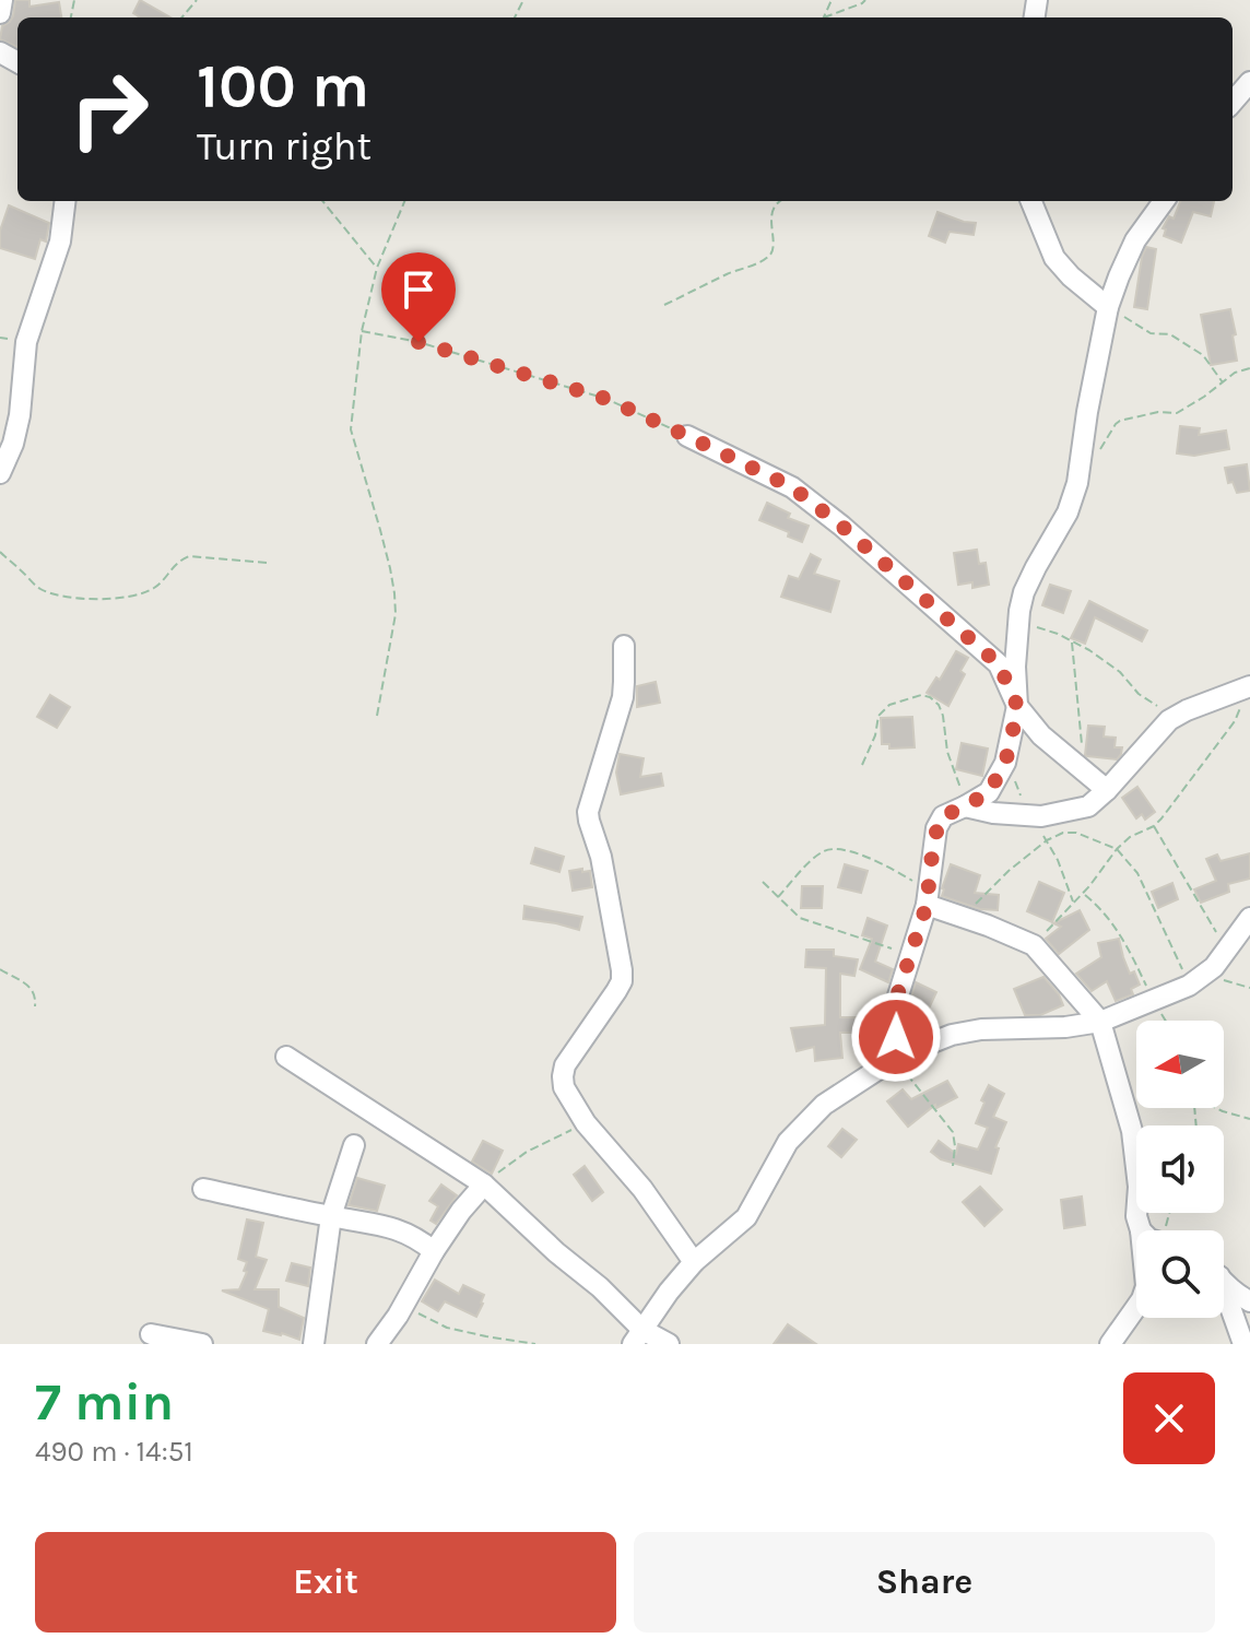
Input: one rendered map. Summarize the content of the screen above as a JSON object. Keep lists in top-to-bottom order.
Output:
{
  "north": "left",
  "page": {
    "turn": ["100 m", "Turn right"],
    "heading": ["7 min", "490 m · 14:51"],
    "buttons": ["Exit", "Share"]
  }
}
